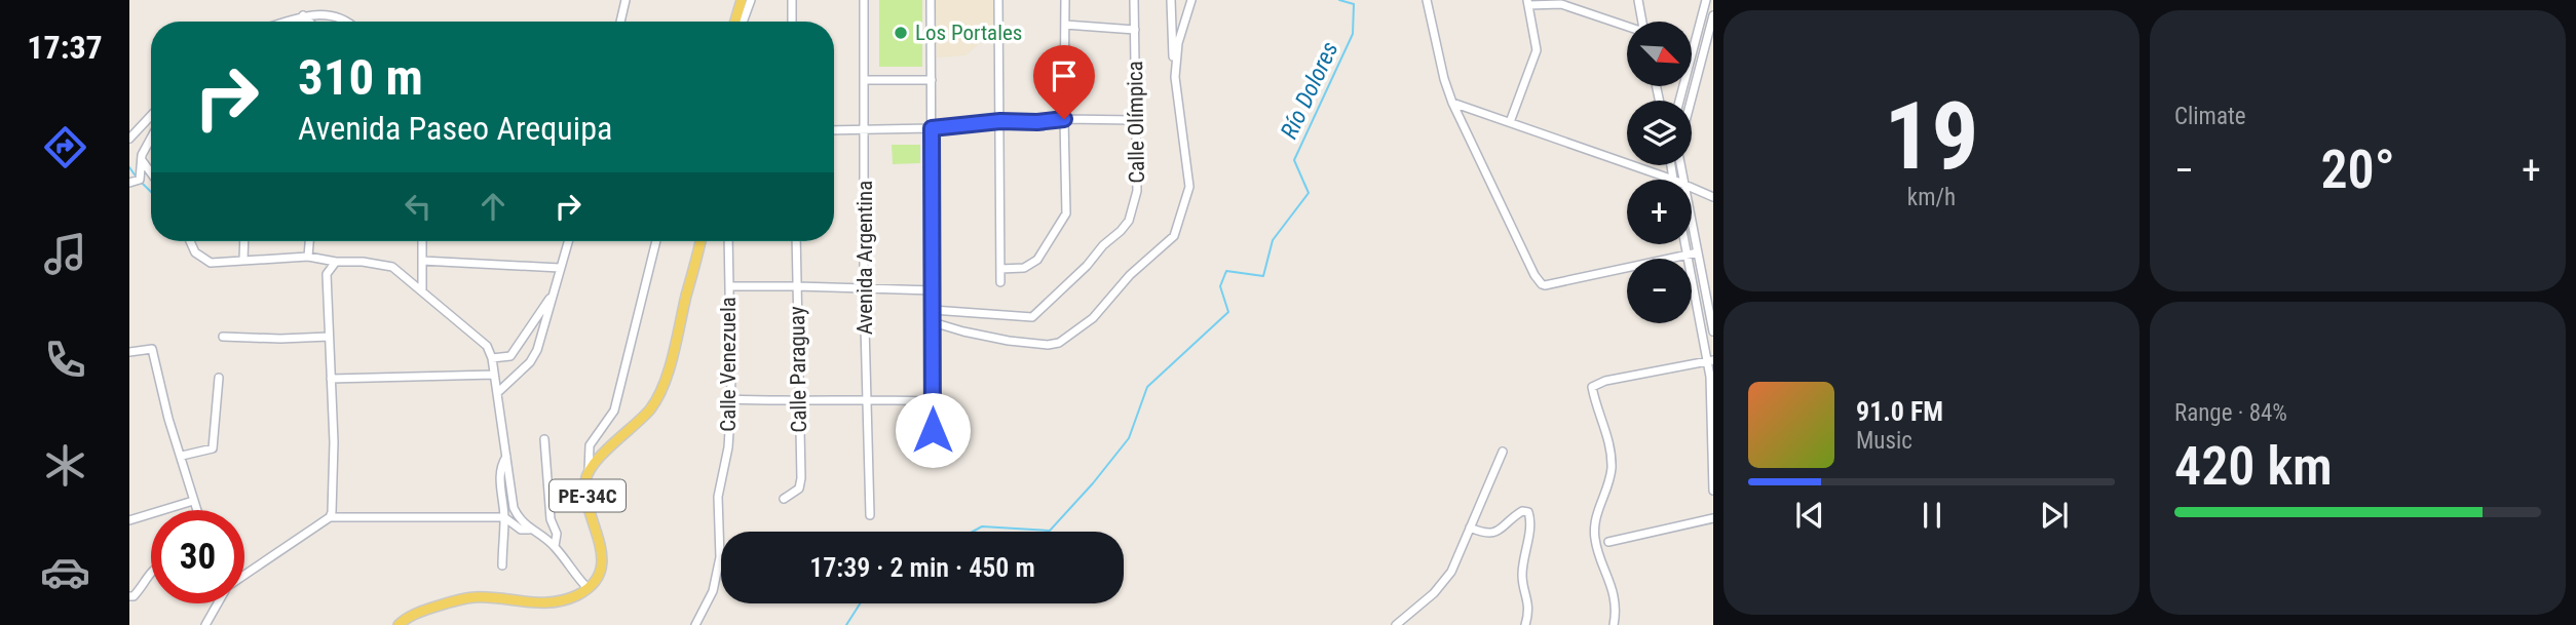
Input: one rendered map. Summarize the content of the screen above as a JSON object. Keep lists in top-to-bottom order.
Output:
{
  "streets": {
    "main road": ["PE-34C"],
    "street": [
      "Calle Olímpica",
      "Avenida Argentina",
      "Calle Venezuela",
      "Calle Paraguay"
    ]
  },
  "water": ["Río Dolores"],
  "places": ["Los Portales"],
  "north": "bottom right",
  "page": {
    "tabs": "17:37",
    "tile": [
      ["19", "km/h"],
      "Climate",
      ["Range · 84%", "420 km"]
    ],
    "map_buttons": ["+", "−"],
    "turn": ["310 m", "Avenida Paseo Arequipa"],
    "heat": ["−", "20°", "+"],
    "song": ["91.0 FM", "Music"],
    "limit": "30",
    "trip": "17:39 · 2 min · 450 m"
  }
}
